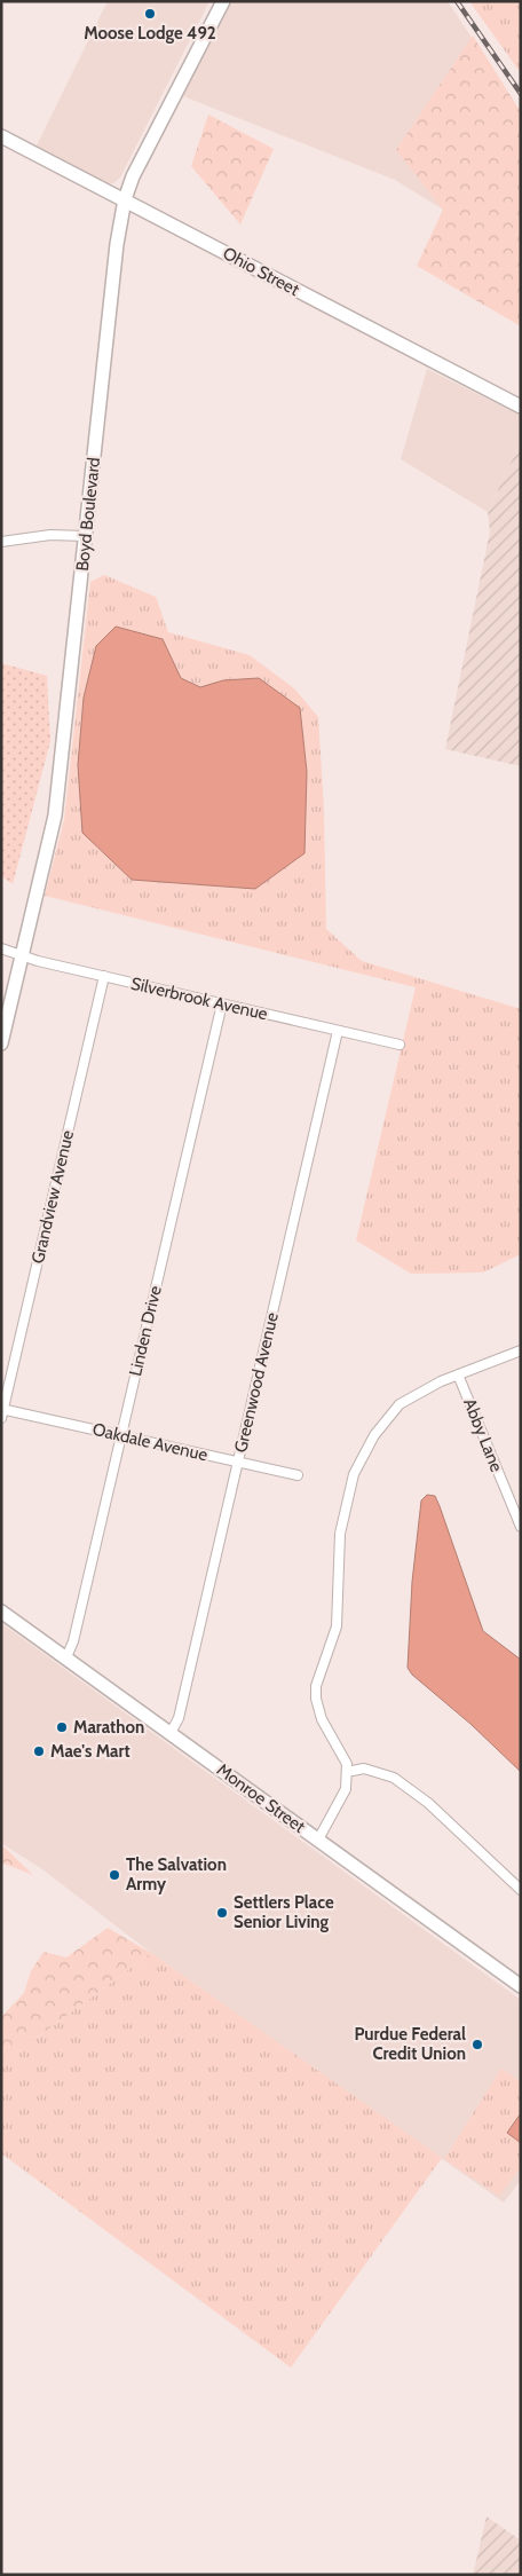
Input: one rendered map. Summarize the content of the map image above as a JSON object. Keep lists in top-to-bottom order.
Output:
{
  "streets": {
    "street": [
      "Ohio Street",
      "Boyd Boulevard",
      "Silverbrook Avenue",
      "Grandview Avenue",
      "Linden Drive",
      "Greenwood Avenue",
      "Abby Lane",
      "Oakdale Avenue",
      "Monroe Street"
    ]
  },
  "crossings": [
    ["Ohio Street", "Boyd Boulevard"],
    ["Boyd Boulevard", "Silverbrook Avenue"],
    ["Silverbrook Avenue", "Grandview Avenue"],
    ["Silverbrook Avenue", "Linden Drive"],
    ["Silverbrook Avenue", "Greenwood Avenue"],
    ["Grandview Avenue", "Oakdale Avenue"],
    ["Linden Drive", "Oakdale Avenue"],
    ["Linden Drive", "Monroe Street"],
    ["Greenwood Avenue", "Oakdale Avenue"],
    ["Greenwood Avenue", "Monroe Street"]
  ],
  "places": [
    "Moose Lodge 492",
    "Marathon",
    "Mae's Mart",
    "The Salvation Army",
    "Settlers Place Senior Living",
    "Purdue Federal Credit Union"
  ]
}
